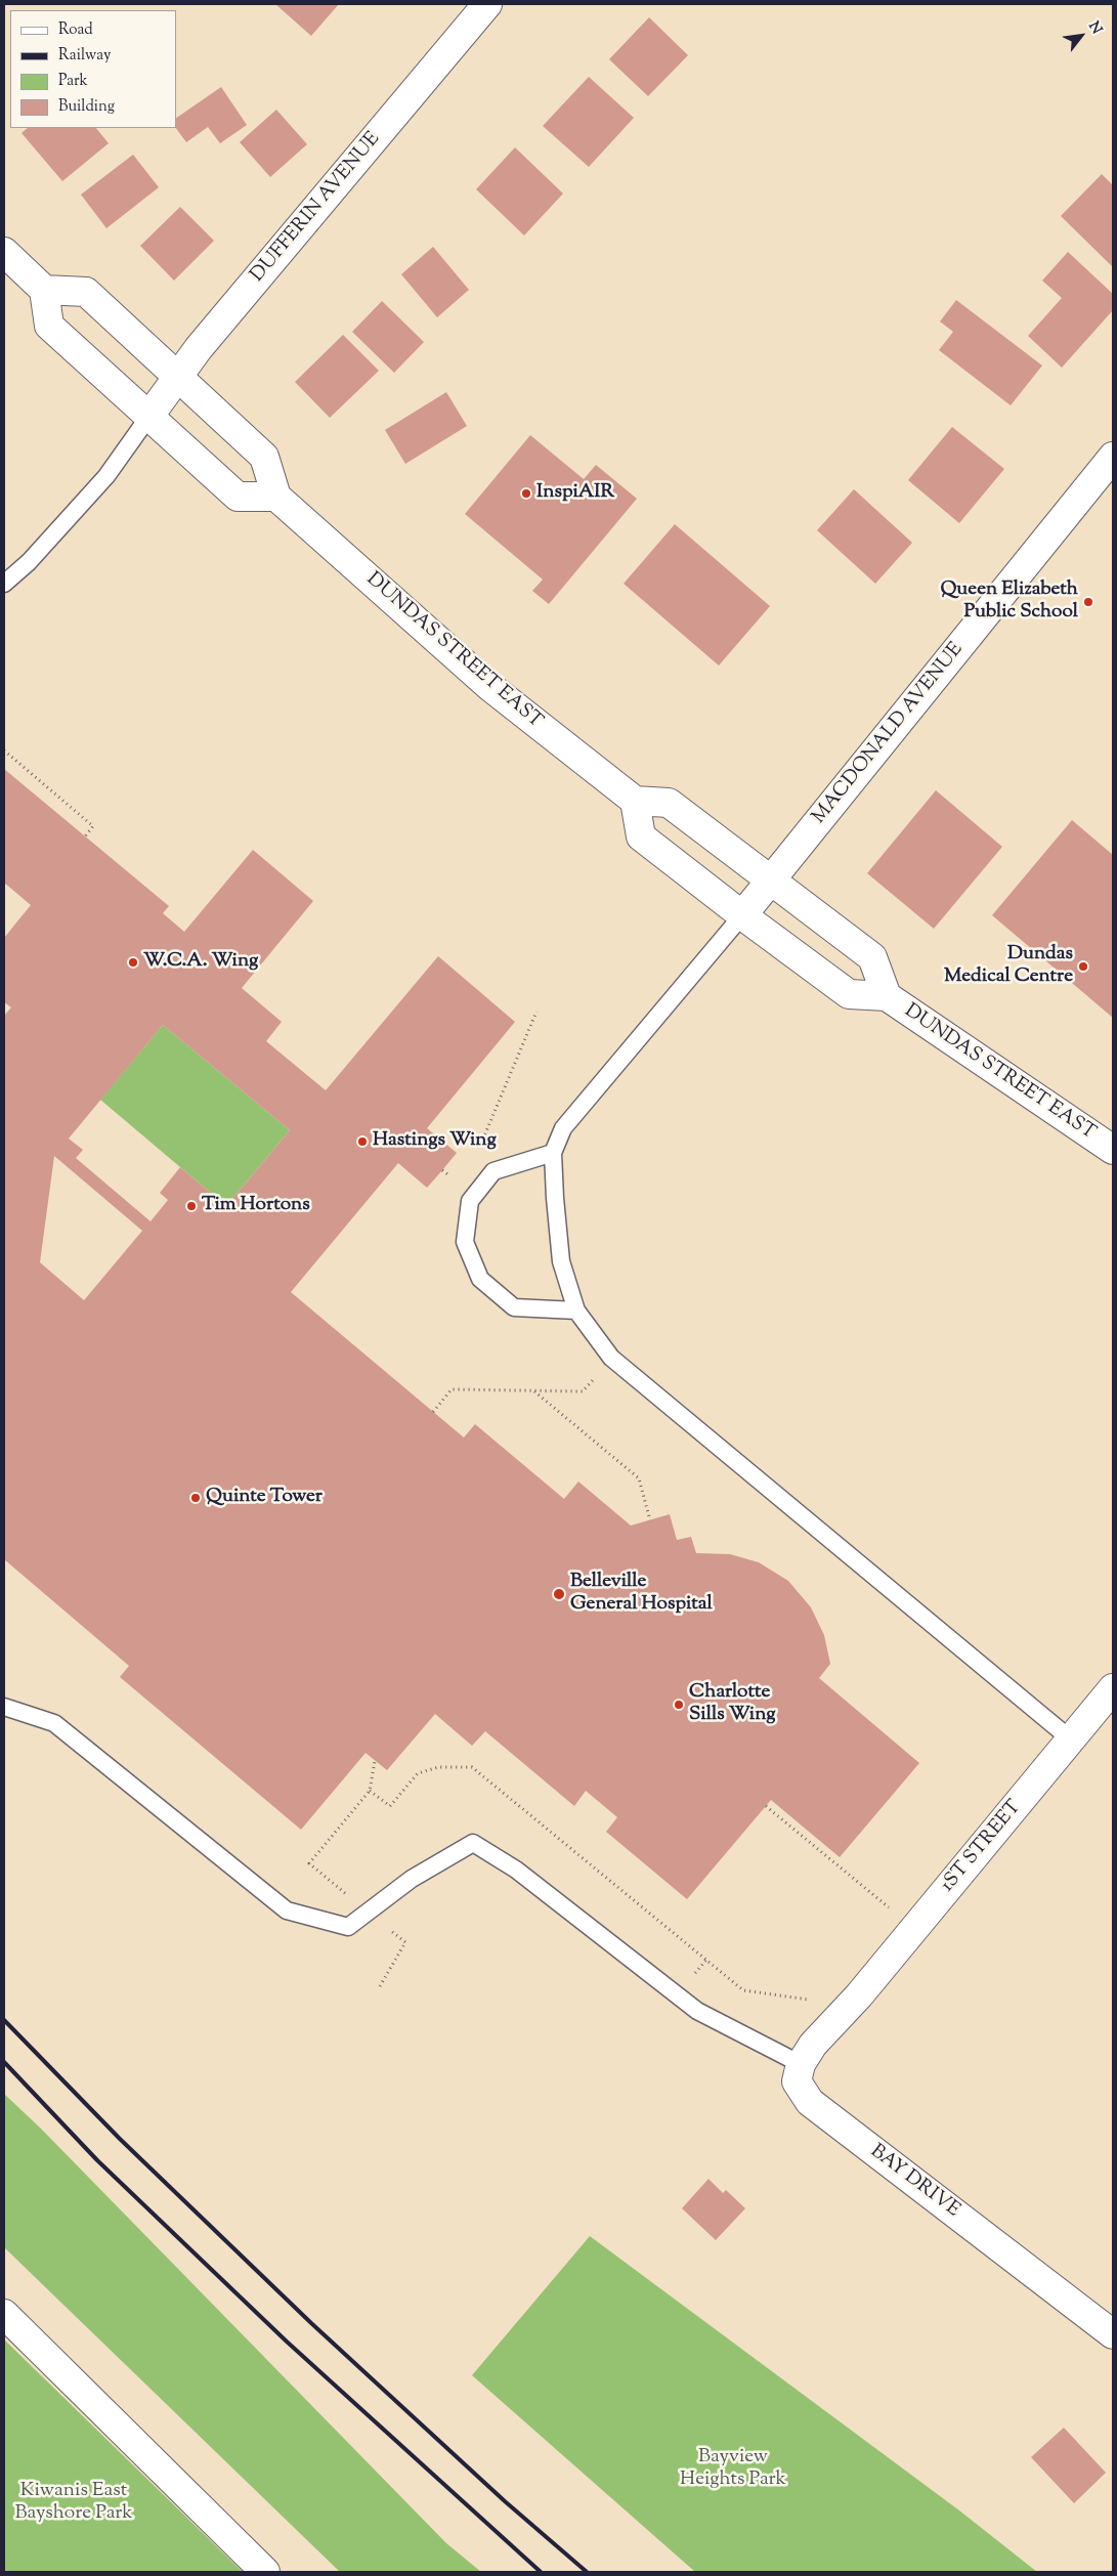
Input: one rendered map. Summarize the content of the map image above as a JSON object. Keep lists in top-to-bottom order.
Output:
{
  "streets": {
    "street": [
      "DUFFERIN AVENUE",
      "DUNDAS STREET EAST",
      "MACDONALD AVENUE",
      "1ST STREET",
      "BAY DRIVE"
    ]
  },
  "crossings": [
    ["DUNDAS STREET EAST", "MACDONALD AVENUE"]
  ],
  "parks": ["Bayview Heights Park", "Kiwanis East Bayshore Park"],
  "places": [
    "InspiAIR",
    "Queen Elizabeth Public School",
    "W.C.A. Wing",
    "Dundas Medical Centre",
    "Hastings Wing",
    "Tim Hortons",
    "Quinte Tower",
    "Belleville General Hospital",
    "Charlotte Sills Wing"
  ],
  "legend": [
    "Road",
    "Railway",
    "Park",
    "Building"
  ],
  "north": "top right"
}
